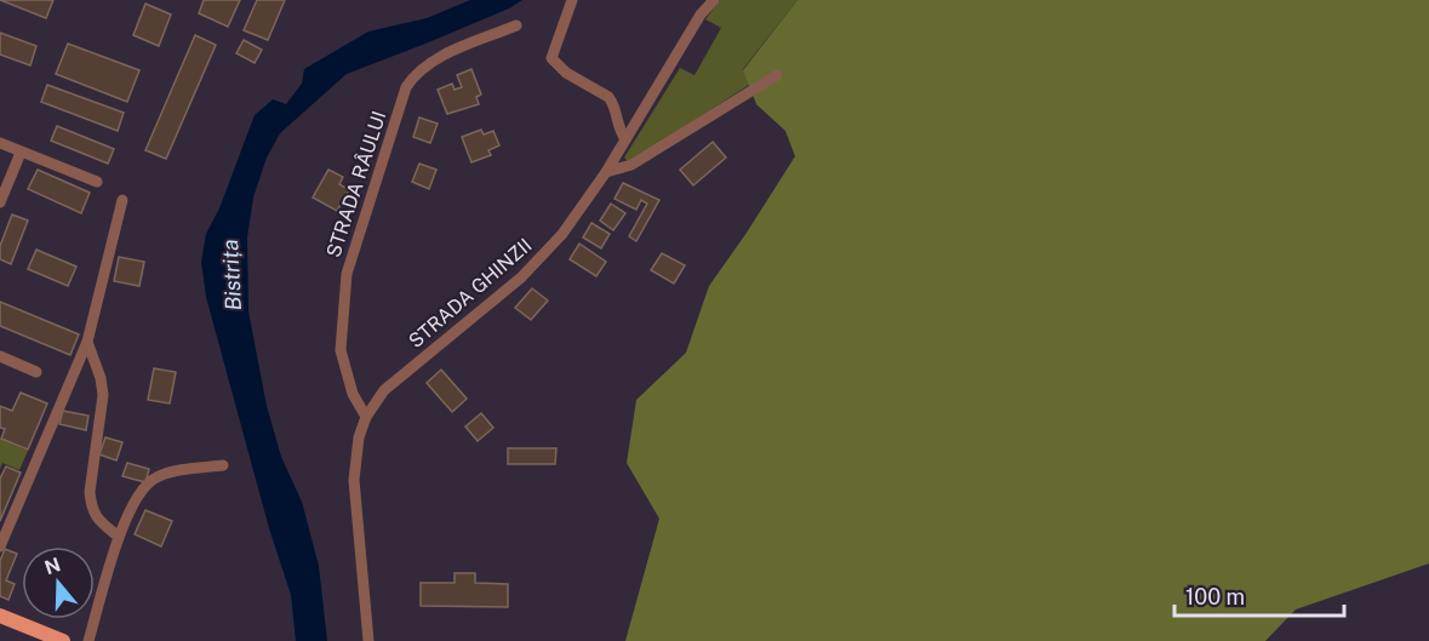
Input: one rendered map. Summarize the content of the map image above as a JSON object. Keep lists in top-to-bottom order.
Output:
{
  "streets": {
    "street": ["STRADA RÂULUI", "STRADA GHINZII"]
  },
  "crossings": [
    ["STRADA RÂULUI", "STRADA GHINZII"]
  ],
  "water": ["Bistrița"],
  "scale_bar": "100 m",
  "north": "top"
}
